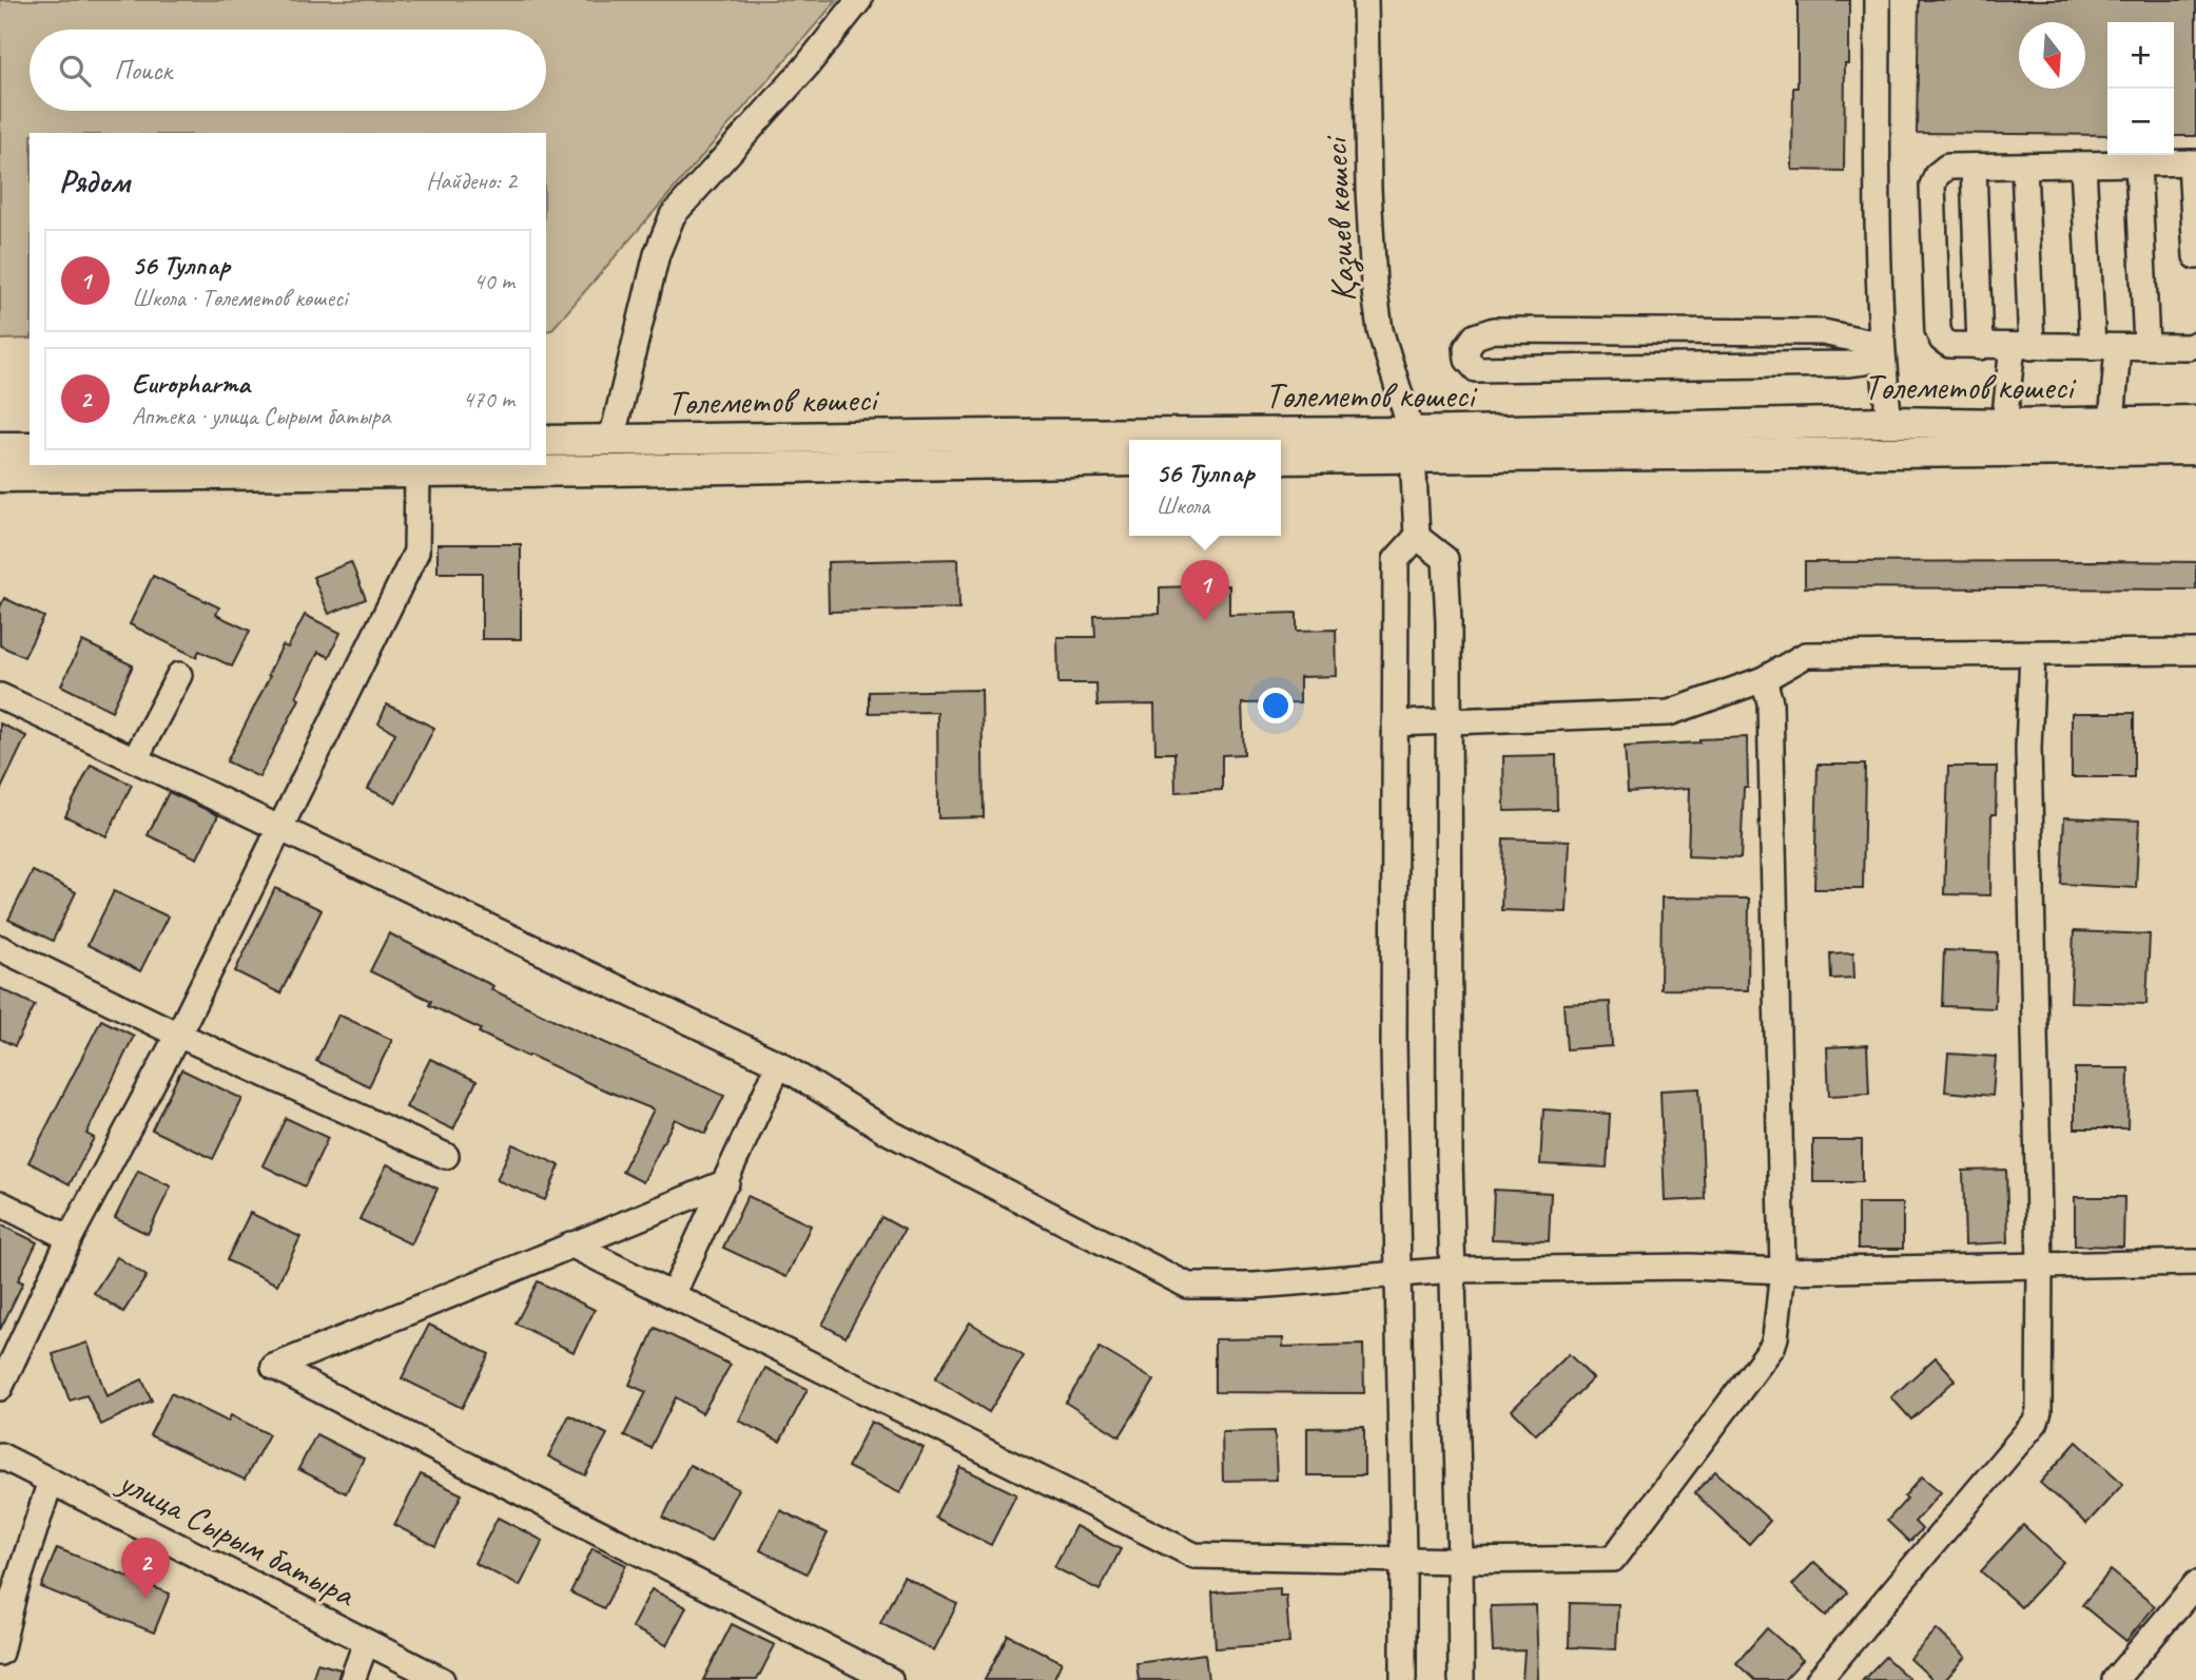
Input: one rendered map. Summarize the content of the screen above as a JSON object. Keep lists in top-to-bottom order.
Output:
{
  "streets": {
    "main road": ["Төлеметов көшесі"],
    "street": ["Қазиев көшесі", "улица Сырым батыра"]
  },
  "crossings": [
    ["Қазиев көшесі", "Төлеметов көшесі"]
  ],
  "north": "bottom",
  "page": {
    "map_buttons": ["+", "−"],
    "search": "Поиск",
    "heading": ["Рядом", "Найдено: 2"],
    "list": [
      {
        "mark": "1",
        "name": "56 Тулпар",
        "note": "Школа · Төлеметов көшесі",
        "value": "40 m"
      },
      {
        "mark": "2",
        "name": "Europharma",
        "note": "Аптека · улица Сырым батыра",
        "value": "470 m"
      }
    ],
    "popup": ["56 Тулпар", "Школа"],
    "pins": ["1", "2"]
  }
}
